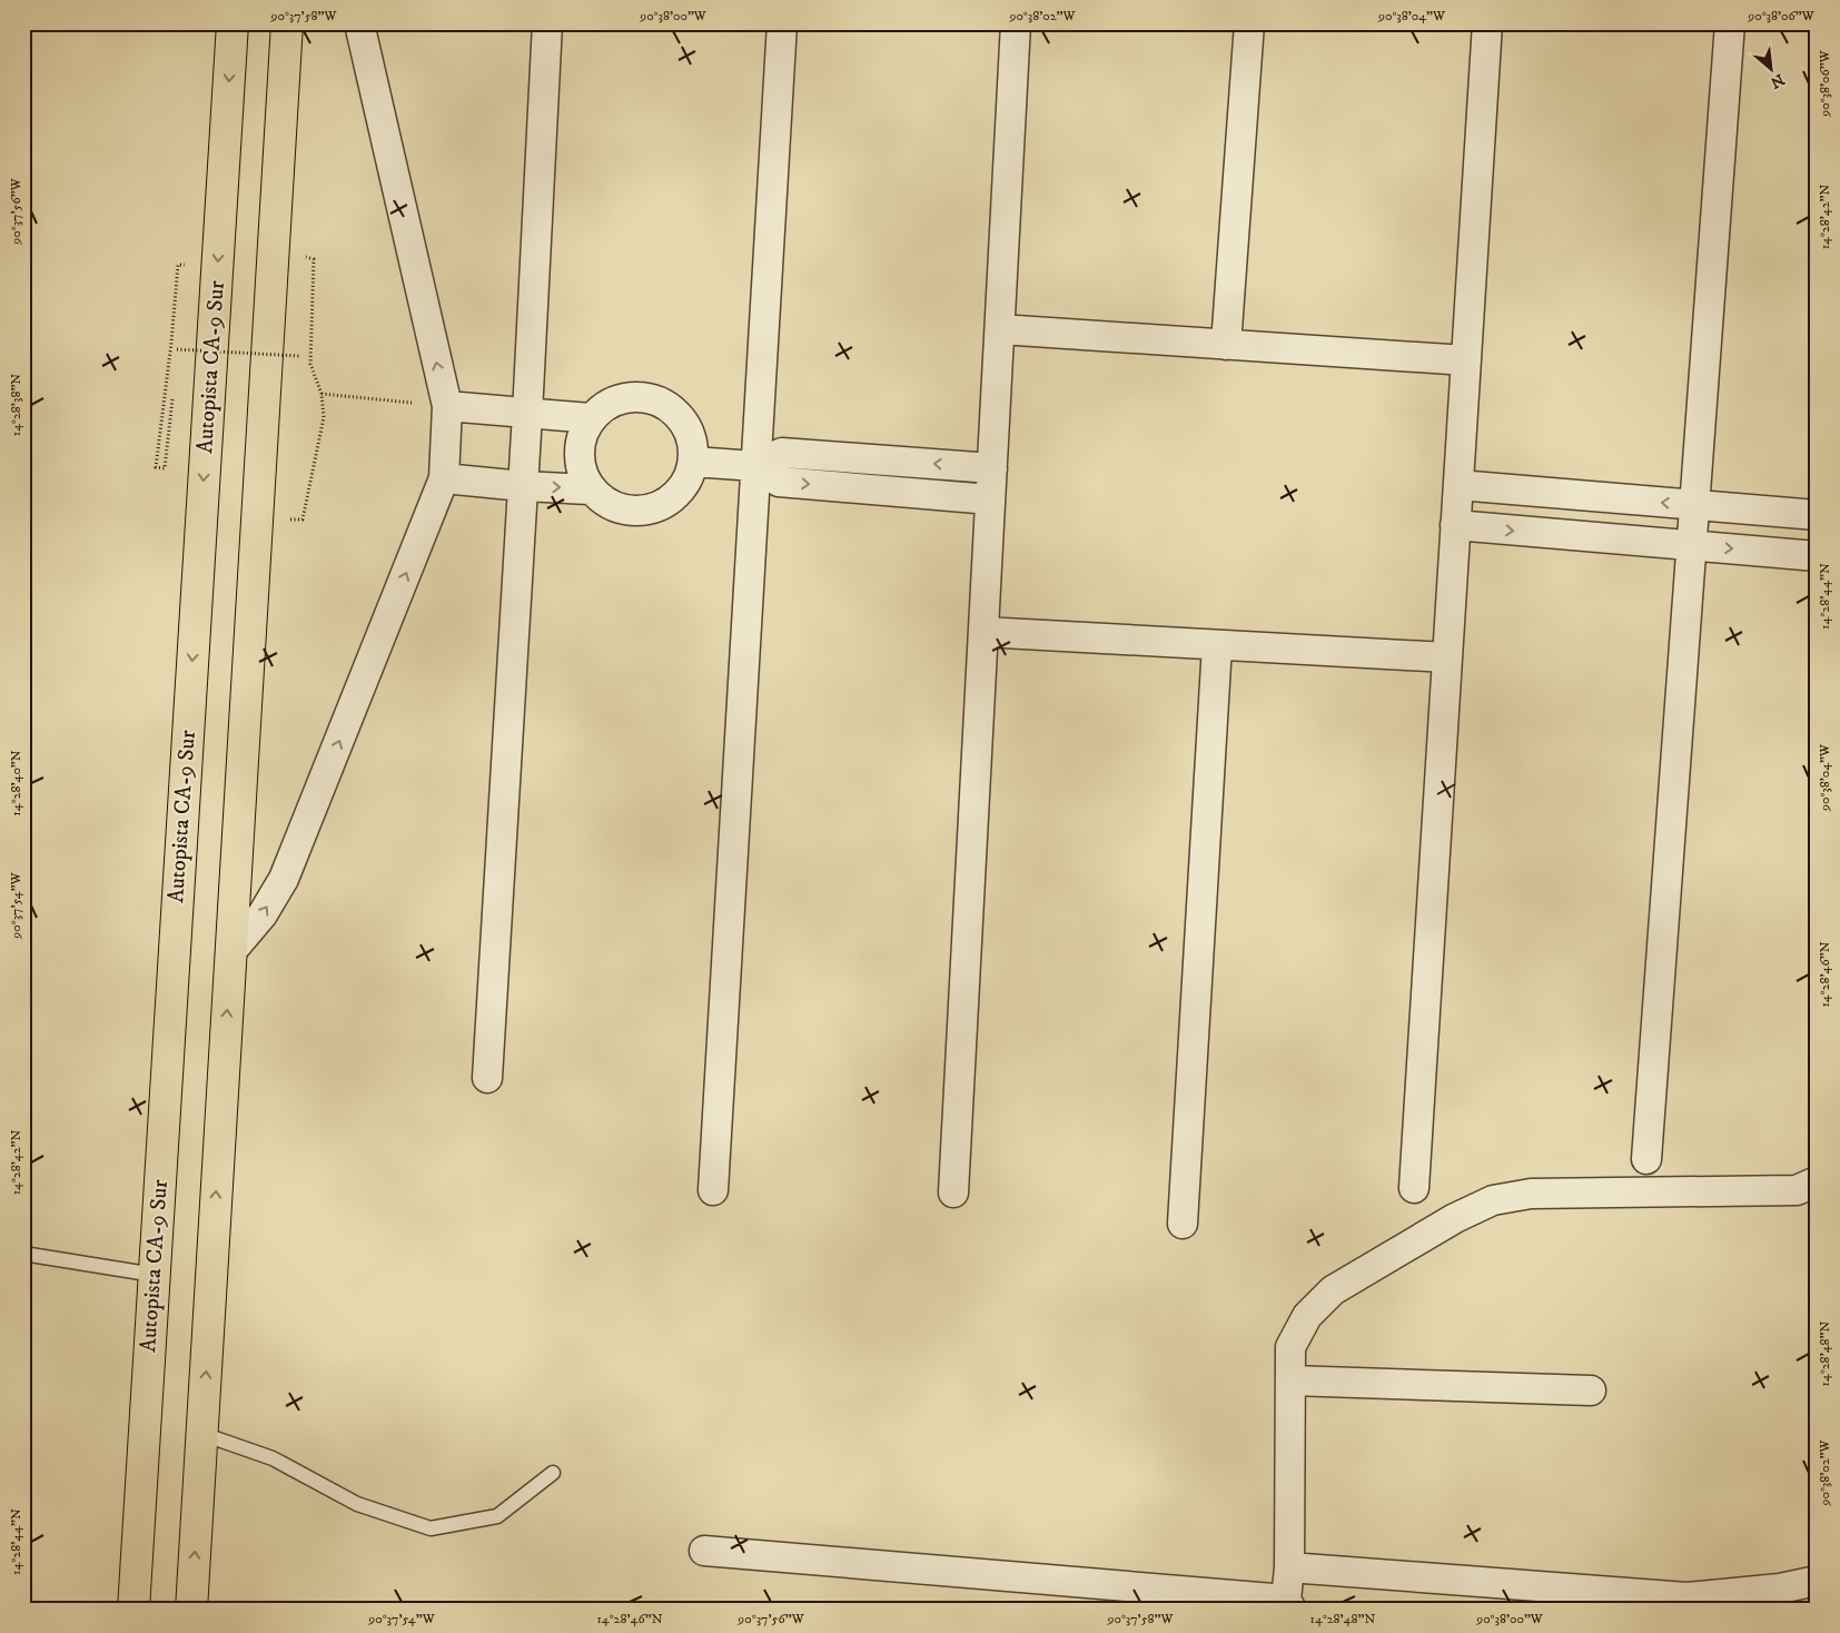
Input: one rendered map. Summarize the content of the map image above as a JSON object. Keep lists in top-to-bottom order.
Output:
{
  "streets": {
    "highway": ["Autopista CA-9 Sur"]
  },
  "north": "bottom right",
  "coordinates": [
    "90°37'58\"W",
    "90°38'00\"W",
    "90°38'02\"W",
    "90°38'04\"W",
    "90°38'06\"W",
    "90°37'56\"W",
    "14°28'42\"N",
    "14°28'38\"N",
    "14°28'44\"N",
    "14°28'40\"N",
    "90°37'54\"W",
    "14°28'46\"N",
    "14°28'48\"N"
  ]
}
